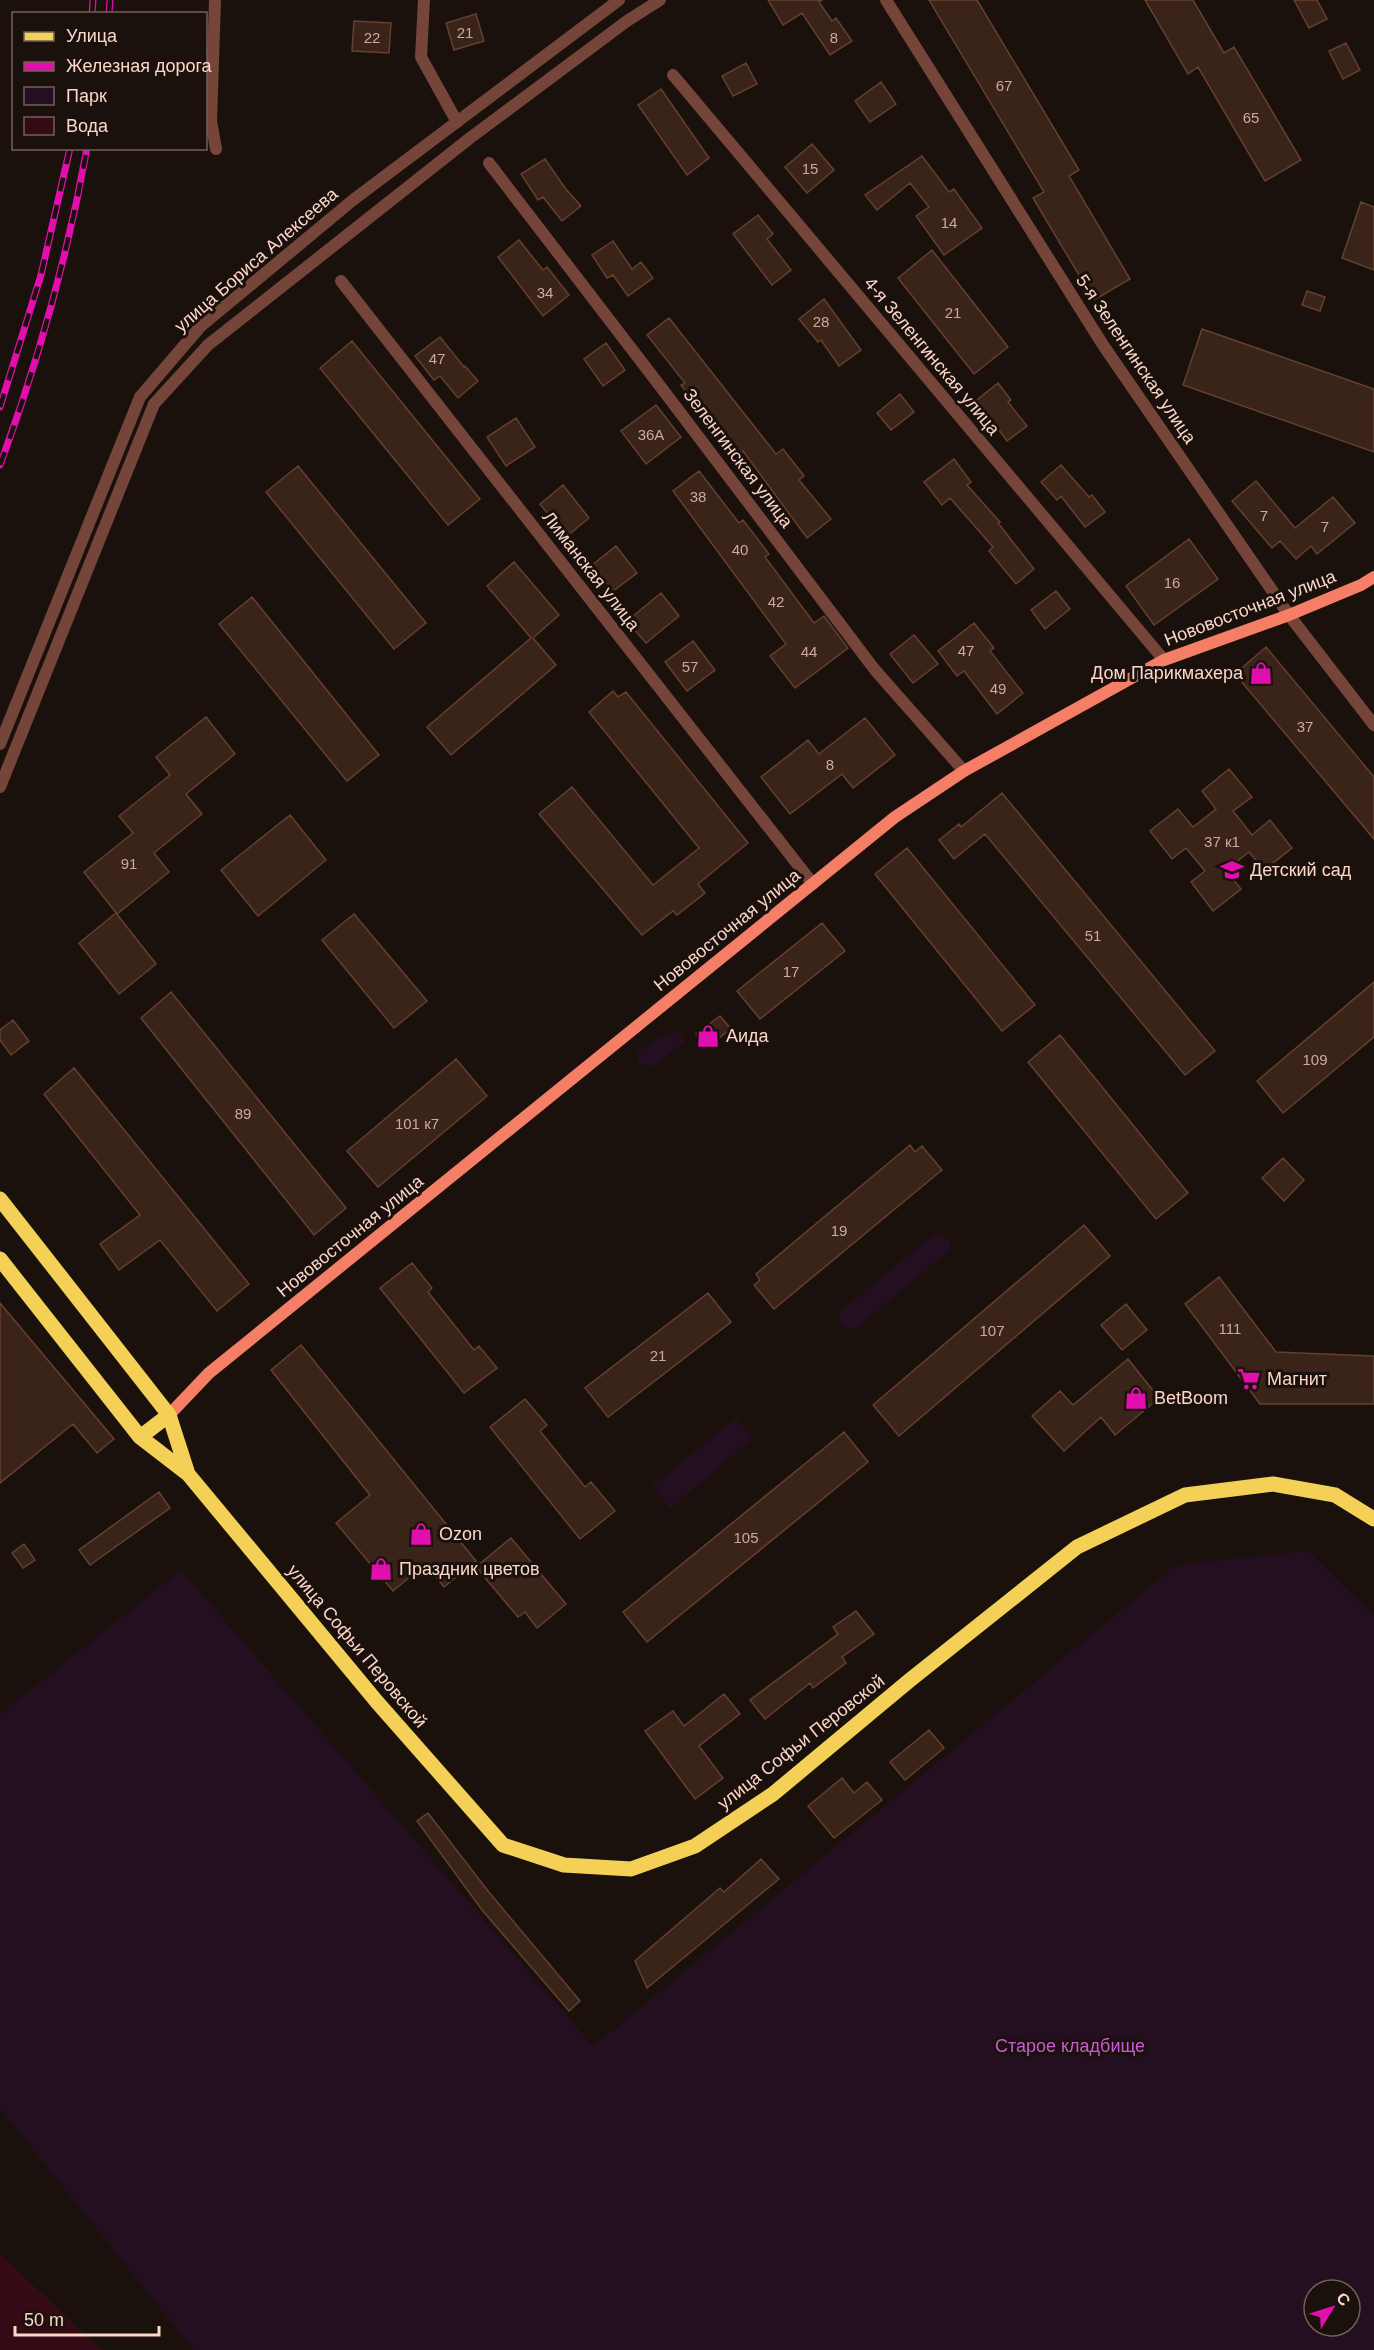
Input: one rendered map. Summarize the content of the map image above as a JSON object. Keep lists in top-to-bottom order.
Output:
{
  "streets": {
    "main road": ["Нововосточная улица", "улица Софьи Перовской"],
    "street": [
      "улица Бориса Алексеева",
      "4-я Зеленгинская улица",
      "5-я Зеленгинская улица",
      "Зеленгинская улица",
      "Лиманская улица"
    ]
  },
  "crossings": [
    ["4-я Зеленгинская улица", "Нововосточная улица"],
    ["5-я Зеленгинская улица", "Нововосточная улица"],
    ["Зеленгинская улица", "Нововосточная улица"],
    ["Лиманская улица", "Нововосточная улица"],
    ["Нововосточная улица", "улица Софьи Перовской"]
  ],
  "parks": ["Старое кладбище"],
  "places": {
    "shop": [
      "Дом Парикмахера",
      "Аида",
      "BetBoom",
      "Ozon",
      "Праздник цветов"
    ],
    "school or university": ["Детский сад"],
    "supermarket": ["Магнит"]
  },
  "house_numbers": [
    "21",
    "22",
    "8",
    "67",
    "65",
    "15",
    "14",
    "34",
    "21",
    "28",
    "47",
    "36А",
    "38",
    "7",
    "7",
    "40",
    "16",
    "42",
    "47",
    "44",
    "57",
    "49",
    "37",
    "8",
    "37 к1",
    "91",
    "51",
    "17",
    "109",
    "89",
    "101 к7",
    "19",
    "111",
    "107",
    "21",
    "105"
  ],
  "legend": [
    "Улица",
    "Железная дорога",
    "Парк",
    "Вода"
  ],
  "scale_bar": "50 m",
  "north": "top right"
}
